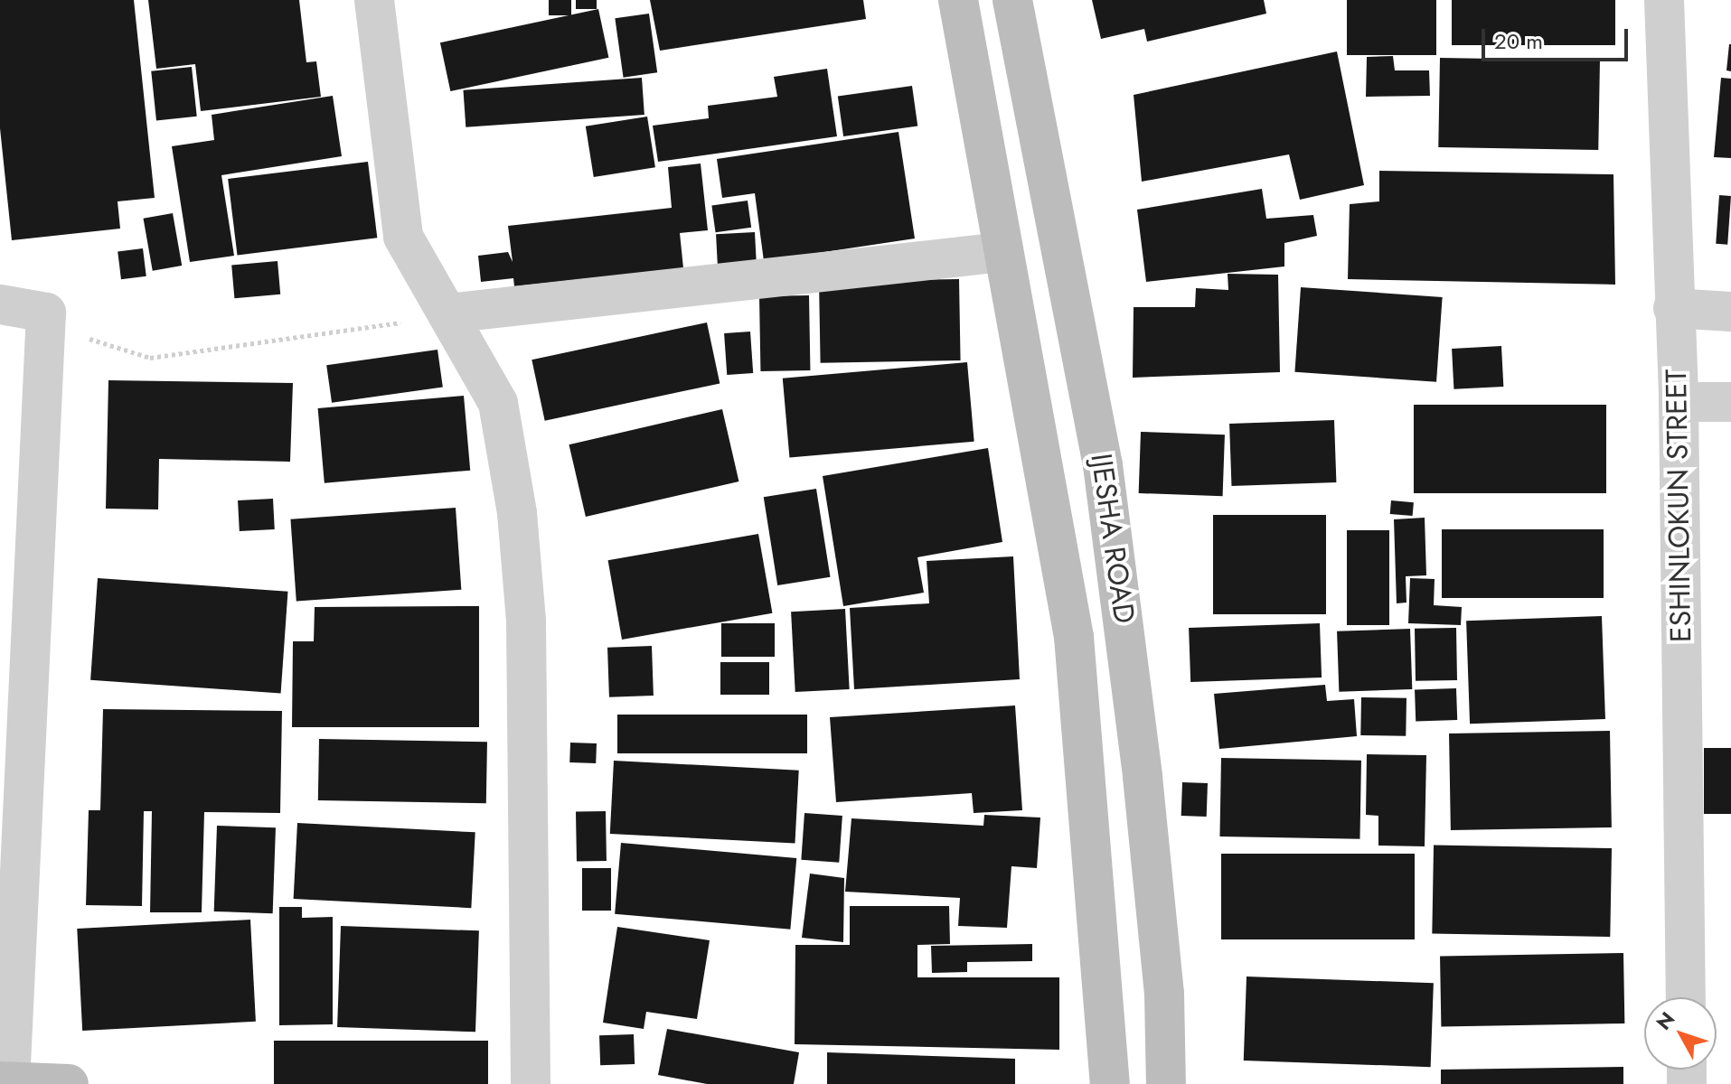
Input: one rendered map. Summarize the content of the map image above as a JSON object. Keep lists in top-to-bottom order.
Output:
{
  "streets": {
    "main road": ["IJESHA ROAD"],
    "street": ["ESHINLOKUN STREET"]
  },
  "scale_bar": "20 m",
  "north": "top left"
}
